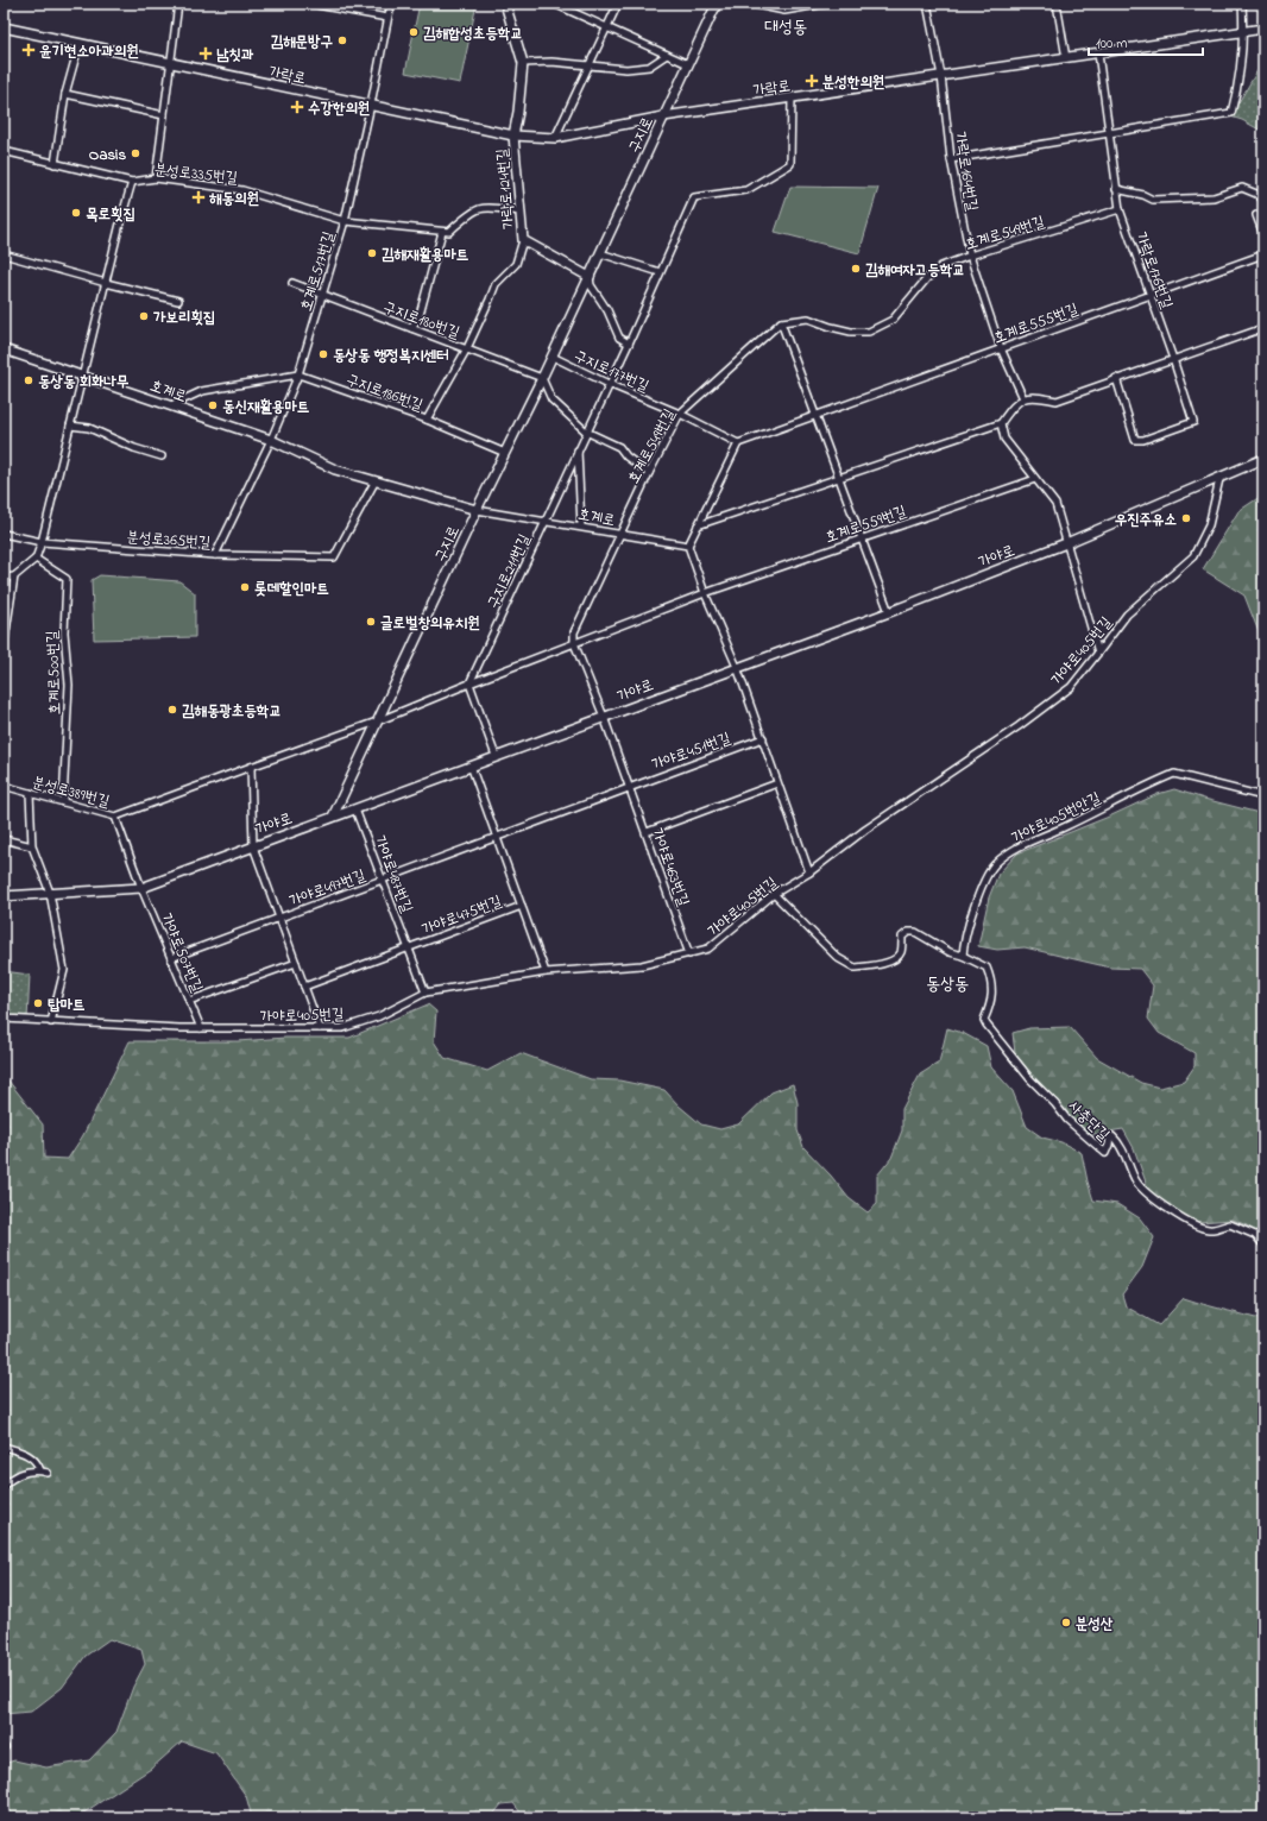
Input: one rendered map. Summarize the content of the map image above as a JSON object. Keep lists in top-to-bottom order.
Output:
{
  "streets": {
    "main road": [
      "가락로",
      "구지로",
      "가락로124번길",
      "호계로",
      "가야로"
    ],
    "street": [
      "가락로164번길",
      "분성로335번길",
      "호계로549번길",
      "가락로176번길",
      "호계로517번길",
      "구지로180번길",
      "호계로555번길",
      "구지로177번길",
      "구지로186번길",
      "호계로559번길",
      "분성로365번길",
      "구지로211번길",
      "가야로405번길",
      "호계로500번길",
      "가야로451번길",
      "분성로389번길",
      "가야로405번안길",
      "가야로463번길",
      "가야로487번길",
      "가야로497번길",
      "가야로475번길",
      "가야로507번길",
      "사충단길"
    ]
  },
  "crossings": [
    ["가락로", "구지로"],
    ["가락로", "가락로164번길"],
    ["가락로", "가락로124번길"],
    ["가락로", "가락로176번길"],
    ["가락로", "호계로517번길"],
    ["가락로", "구지로211번길"],
    ["구지로", "가락로124번길"],
    ["구지로", "구지로180번길"],
    ["구지로", "구지로177번길"],
    ["구지로", "호계로"],
    ["구지로", "구지로186번길"],
    ["구지로", "가야로"],
    ["가락로164번길", "호계로549번길"],
    ["가락로164번길", "호계로555번길"],
    ["분성로335번길", "호계로517번길"],
    ["가락로124번길", "구지로180번길"],
    ["가락로124번길", "구지로186번길"],
    ["호계로549번길", "가락로176번길"],
    ["호계로549번길", "구지로177번길"],
    ["호계로549번길", "호계로"],
    ["가락로176번길", "호계로555번길"],
    ["호계로517번길", "구지로180번길"],
    ["호계로517번길", "호계로"],
    ["호계로517번길", "구지로186번길"],
    ["호계로555번길", "구지로177번길"],
    ["구지로177번길", "구지로211번길"],
    ["호계로", "구지로186번길"],
    ["호계로", "분성로365번길"],
    ["호계로", "구지로211번길"],
    ["가야로", "가야로405번길"],
    ["가야로", "분성로389번길"],
    ["가야로", "가야로463번길"],
    ["가야로", "가야로487번길"],
    ["가야로", "가야로497번길"],
    ["가야로", "가야로475번길"],
    ["가야로", "가야로507번길"],
    ["가야로405번길", "가야로463번길"],
    ["가야로405번길", "가야로487번길"],
    ["가야로405번길", "가야로497번길"],
    ["가야로405번길", "가야로475번길"],
    ["가야로405번길", "가야로507번길"],
    ["호계로500번길", "분성로389번길"],
    ["가야로451번길", "가야로463번길"],
    ["분성로389번길", "가야로507번길"],
    ["가야로405번안길", "사충단길"],
    ["가야로487번길", "가야로497번길"],
    ["가야로487번길", "가야로475번길"],
    ["가야로497번길", "가야로507번길"]
  ],
  "districts": ["대성동", "동상동"],
  "places": {
    "other": [
      "김해합성초등학교",
      "김해문방구",
      "Oasis",
      "목로횟집",
      "김해재활용마트",
      "김해여자고등학교",
      "가보리횟집",
      "동상동 행정복지센터",
      "동상동 회화나무",
      "동신재활용마트",
      "우진주유소",
      "롯데할인마트",
      "글로벌창의유치원",
      "김해동광초등학교",
      "탑마트",
      "분성산"
    ],
    "health": [
      "윤기현소아과의원",
      "남칫과",
      "분성한의원",
      "수강한의원",
      "해동의원"
    ]
  },
  "scale_bar": "100 m"
}
